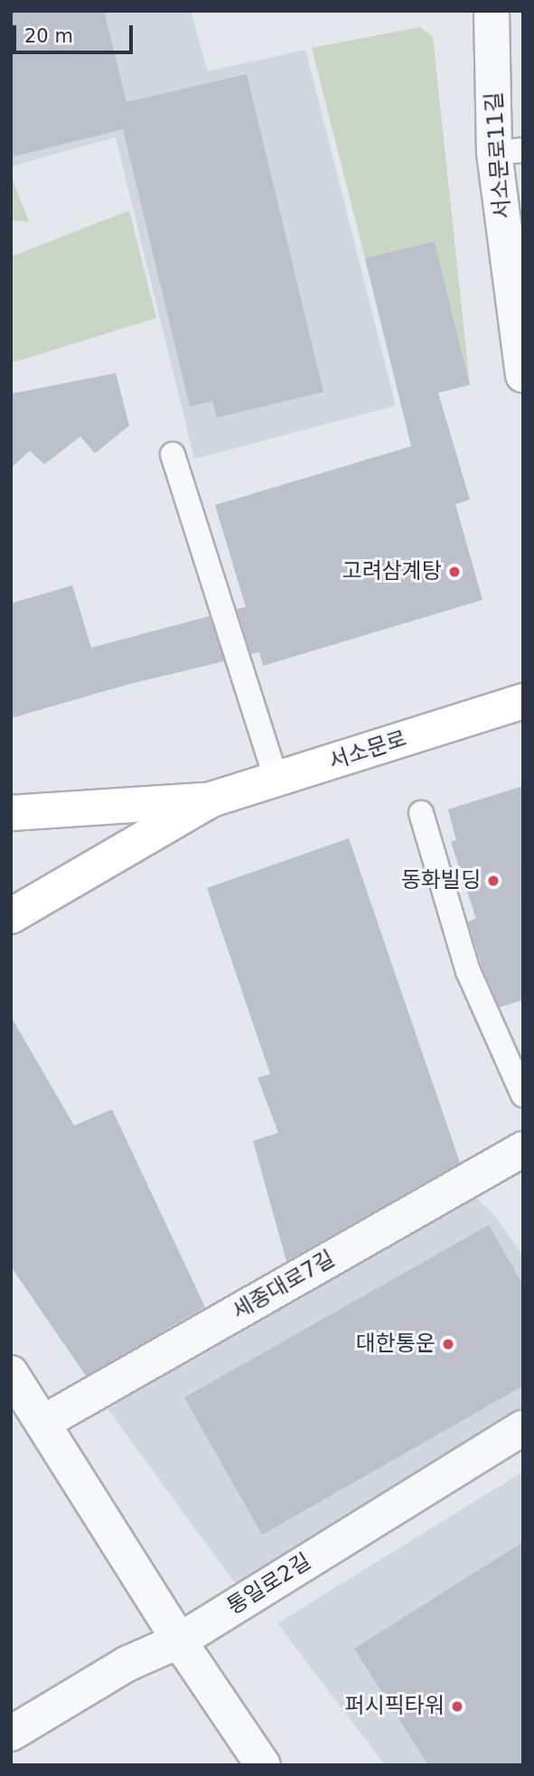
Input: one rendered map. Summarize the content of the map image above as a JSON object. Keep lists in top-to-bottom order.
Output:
{
  "streets": {
    "main road": ["서소문로"],
    "street": ["서소문로11길", "세종대로7길", "통일로2길"]
  },
  "places": [
    "고려삼계탕",
    "동화빌딩",
    "대한통운",
    "퍼시픽타워"
  ],
  "scale_bar": "20 m"
}
